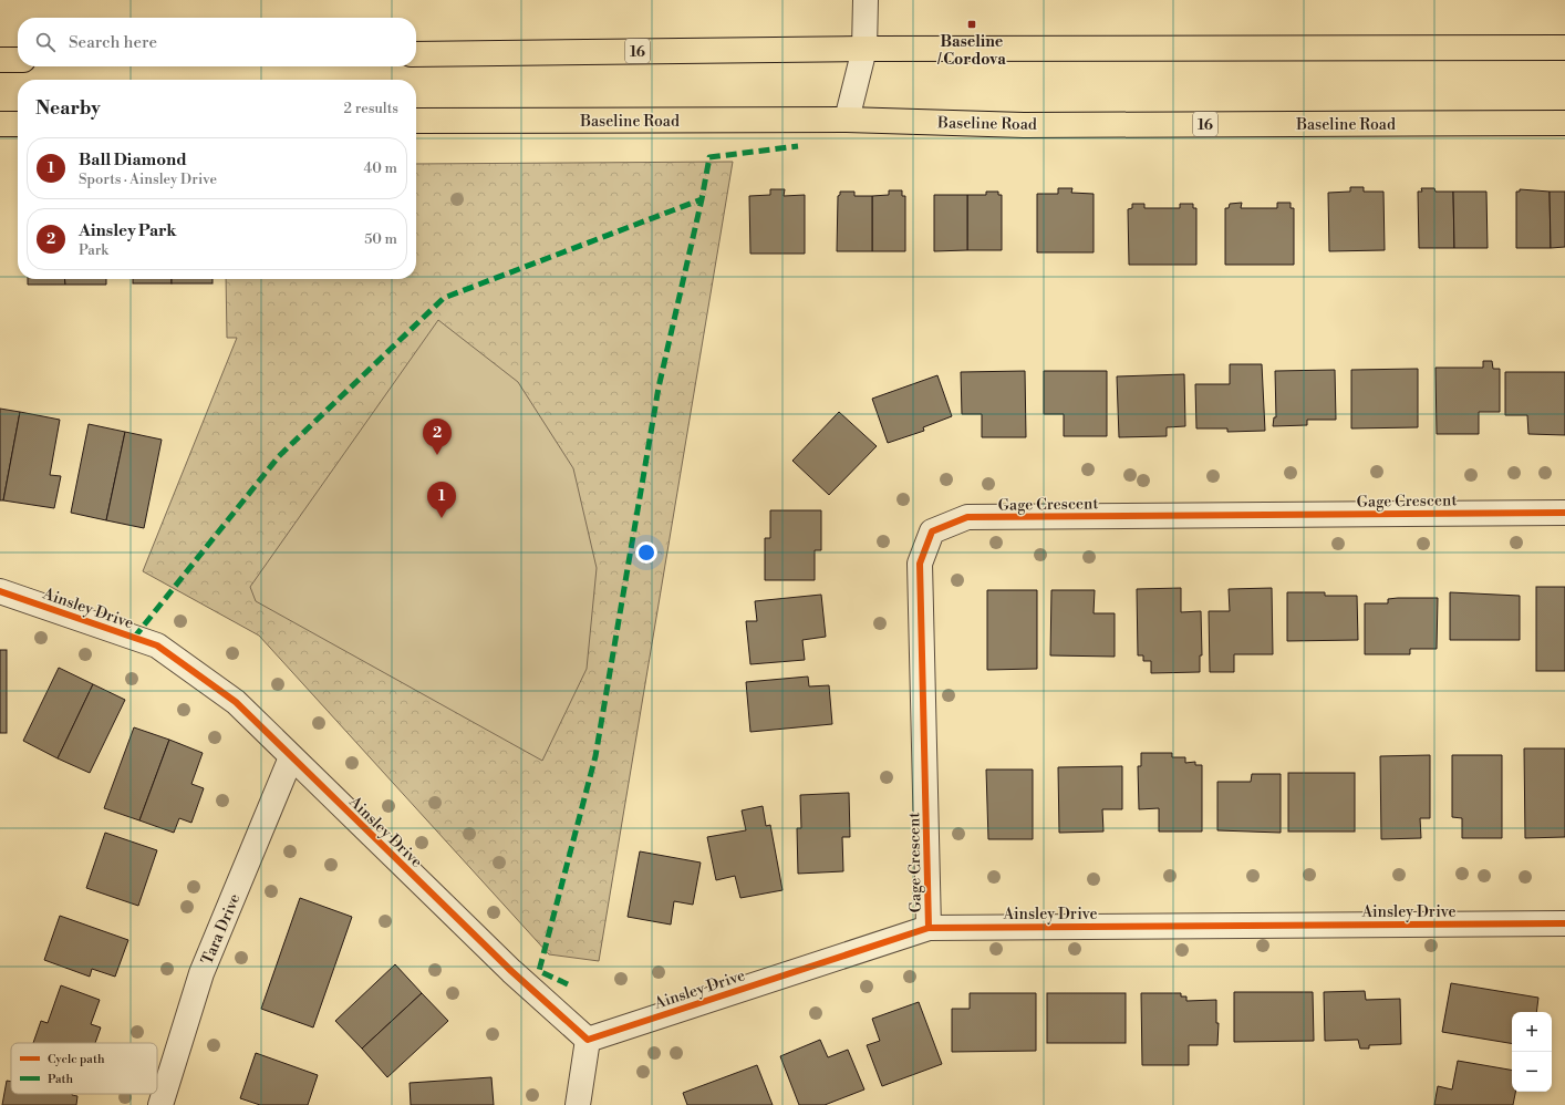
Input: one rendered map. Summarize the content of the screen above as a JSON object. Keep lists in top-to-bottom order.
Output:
{
  "streets": {
    "main road": ["16", "Baseline Road"],
    "street": ["Gage Crescent", "Ainsley Drive", "Tara Drive"]
  },
  "crossings": [
    ["Gage Crescent", "Ainsley Drive"],
    ["Ainsley Drive", "Tara Drive"]
  ],
  "places": {
    "transit": ["Baseline / Cordova"]
  },
  "legend": ["Cycle path", "Path"],
  "page": {
    "search": "Search here",
    "heading": ["Nearby", "2 results"],
    "list": [
      {
        "mark": "1",
        "name": "Ball Diamond",
        "note": "Sports · Ainsley Drive",
        "value": "40 m"
      },
      {
        "mark": "2",
        "name": "Ainsley Park",
        "note": "Park",
        "value": "50 m"
      }
    ],
    "pins": ["2", "1"],
    "map_buttons": ["+", "−"]
  }
}
